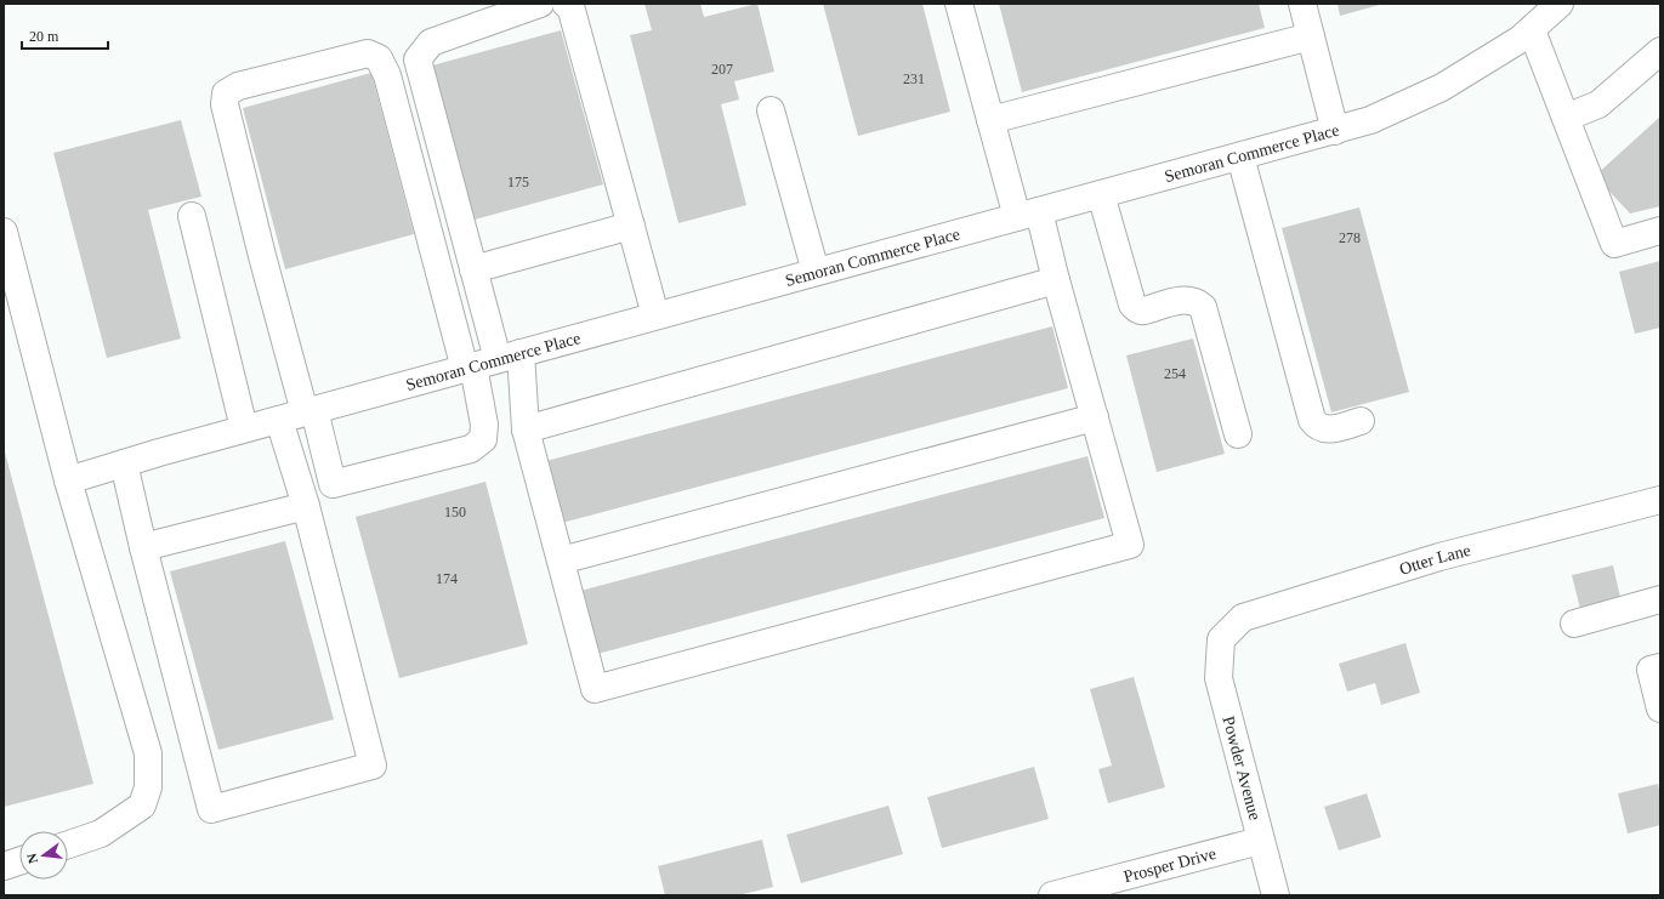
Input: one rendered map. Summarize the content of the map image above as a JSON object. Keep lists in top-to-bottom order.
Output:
{
  "streets": {
    "street": [
      "Semoran Commerce Place",
      "Otter Lane",
      "Powder Avenue",
      "Prosper Drive"
    ]
  },
  "crossings": [
    ["Otter Lane", "Powder Avenue"],
    ["Powder Avenue", "Prosper Drive"]
  ],
  "house_numbers": [
    "207",
    "231",
    "175",
    "278",
    "254",
    "150",
    "174"
  ],
  "scale_bar": "20 m",
  "north": "left"
}
